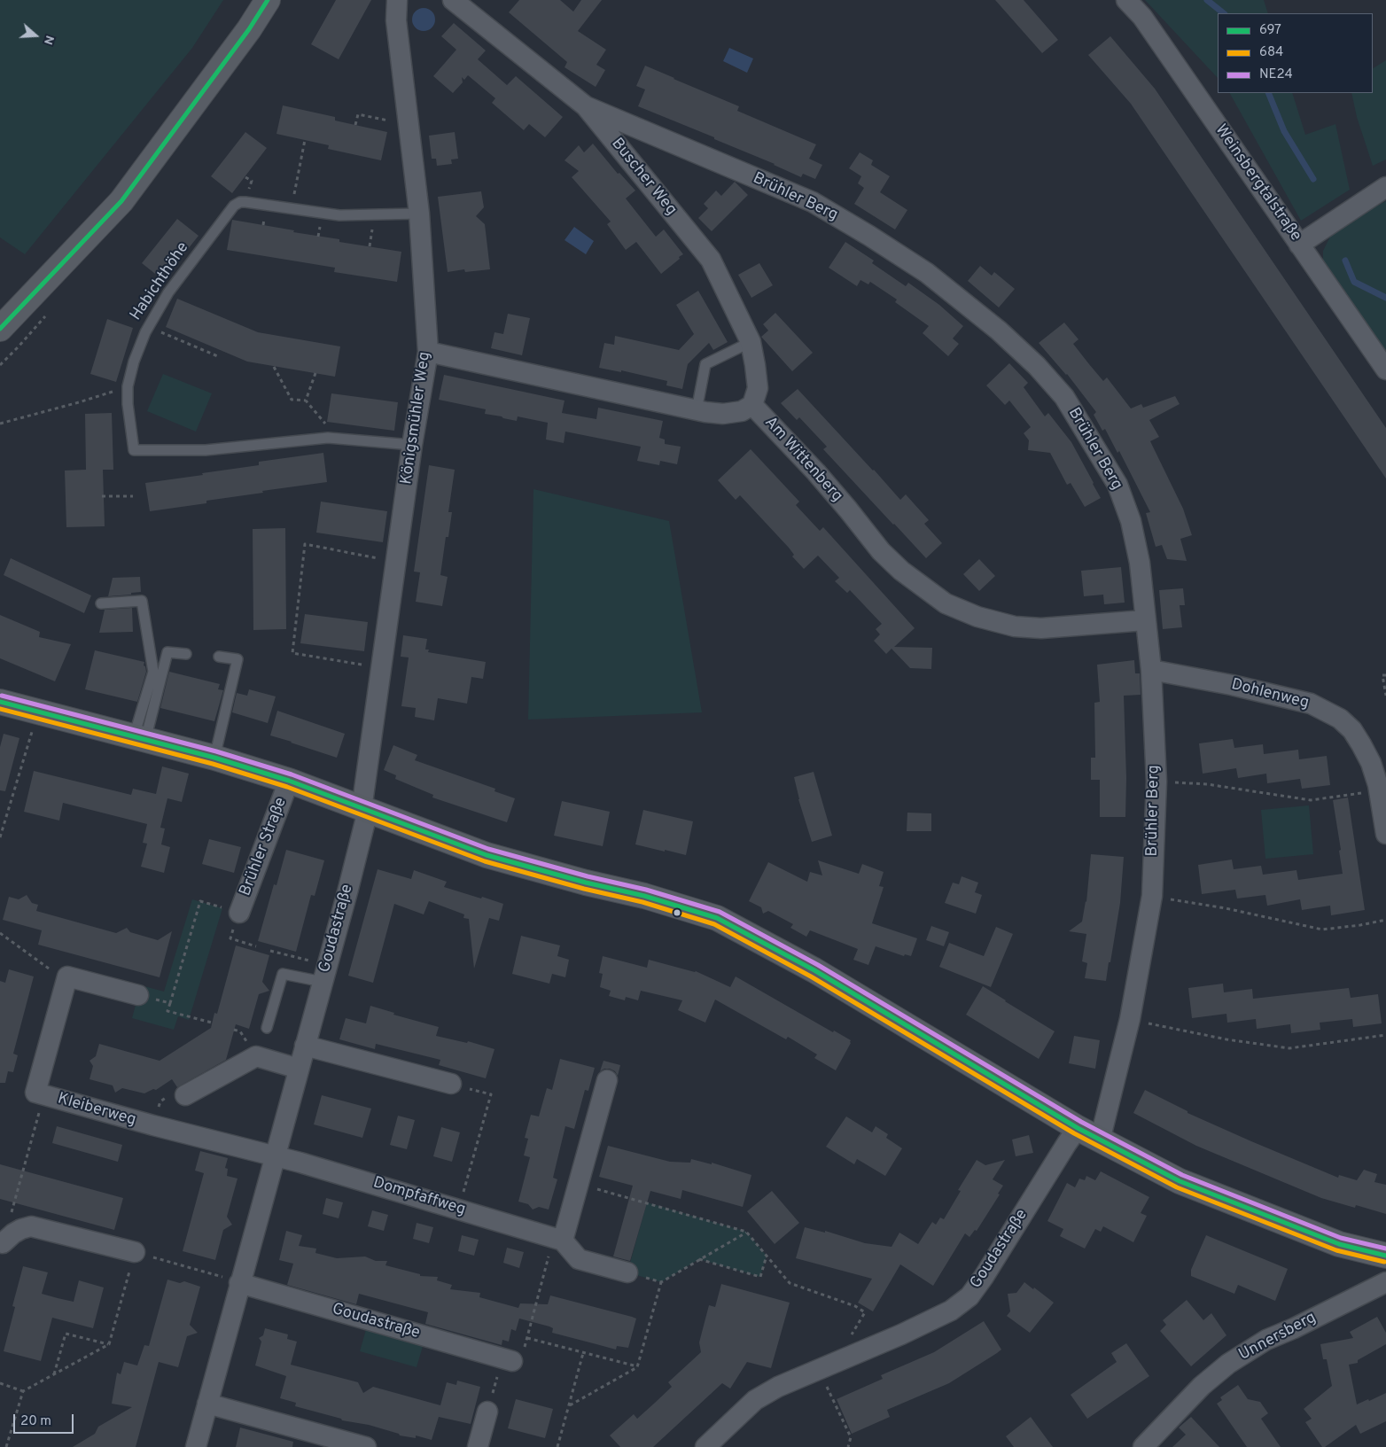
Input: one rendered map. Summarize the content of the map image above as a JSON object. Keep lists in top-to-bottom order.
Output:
{
  "streets": {
    "main road": ["Brühler Straße"],
    "street": [
      "Buscher Weg",
      "Weinsbergtalstraße",
      "Brühler Berg",
      "Königsmühler Weg",
      "Am Wittenberg",
      "Dohlenweg",
      "Goudastraße",
      "Kleiberweg",
      "Dompfaffweg",
      "Unnersberg"
    ],
    "lane": ["Habichthöhe"]
  },
  "crossings": [
    ["Buscher Weg", "Brühler Berg"],
    ["Buscher Weg", "Am Wittenberg"],
    ["Brühler Berg", "Am Wittenberg"],
    ["Brühler Berg", "Dohlenweg"],
    ["Brühler Berg", "Brühler Straße"],
    ["Habichthöhe", "Königsmühler Weg"],
    ["Königsmühler Weg", "Am Wittenberg"],
    ["Königsmühler Weg", "Brühler Straße"],
    ["Königsmühler Weg", "Goudastraße"],
    ["Brühler Straße", "Goudastraße"],
    ["Goudastraße", "Kleiberweg"],
    ["Goudastraße", "Dompfaffweg"],
    ["Kleiberweg", "Dompfaffweg"]
  ],
  "lines": ["transit line 697", "transit line NE24", "transit line 684"],
  "legend": ["697", "684", "NE24"],
  "scale_bar": "20 m",
  "north": "right"
}
